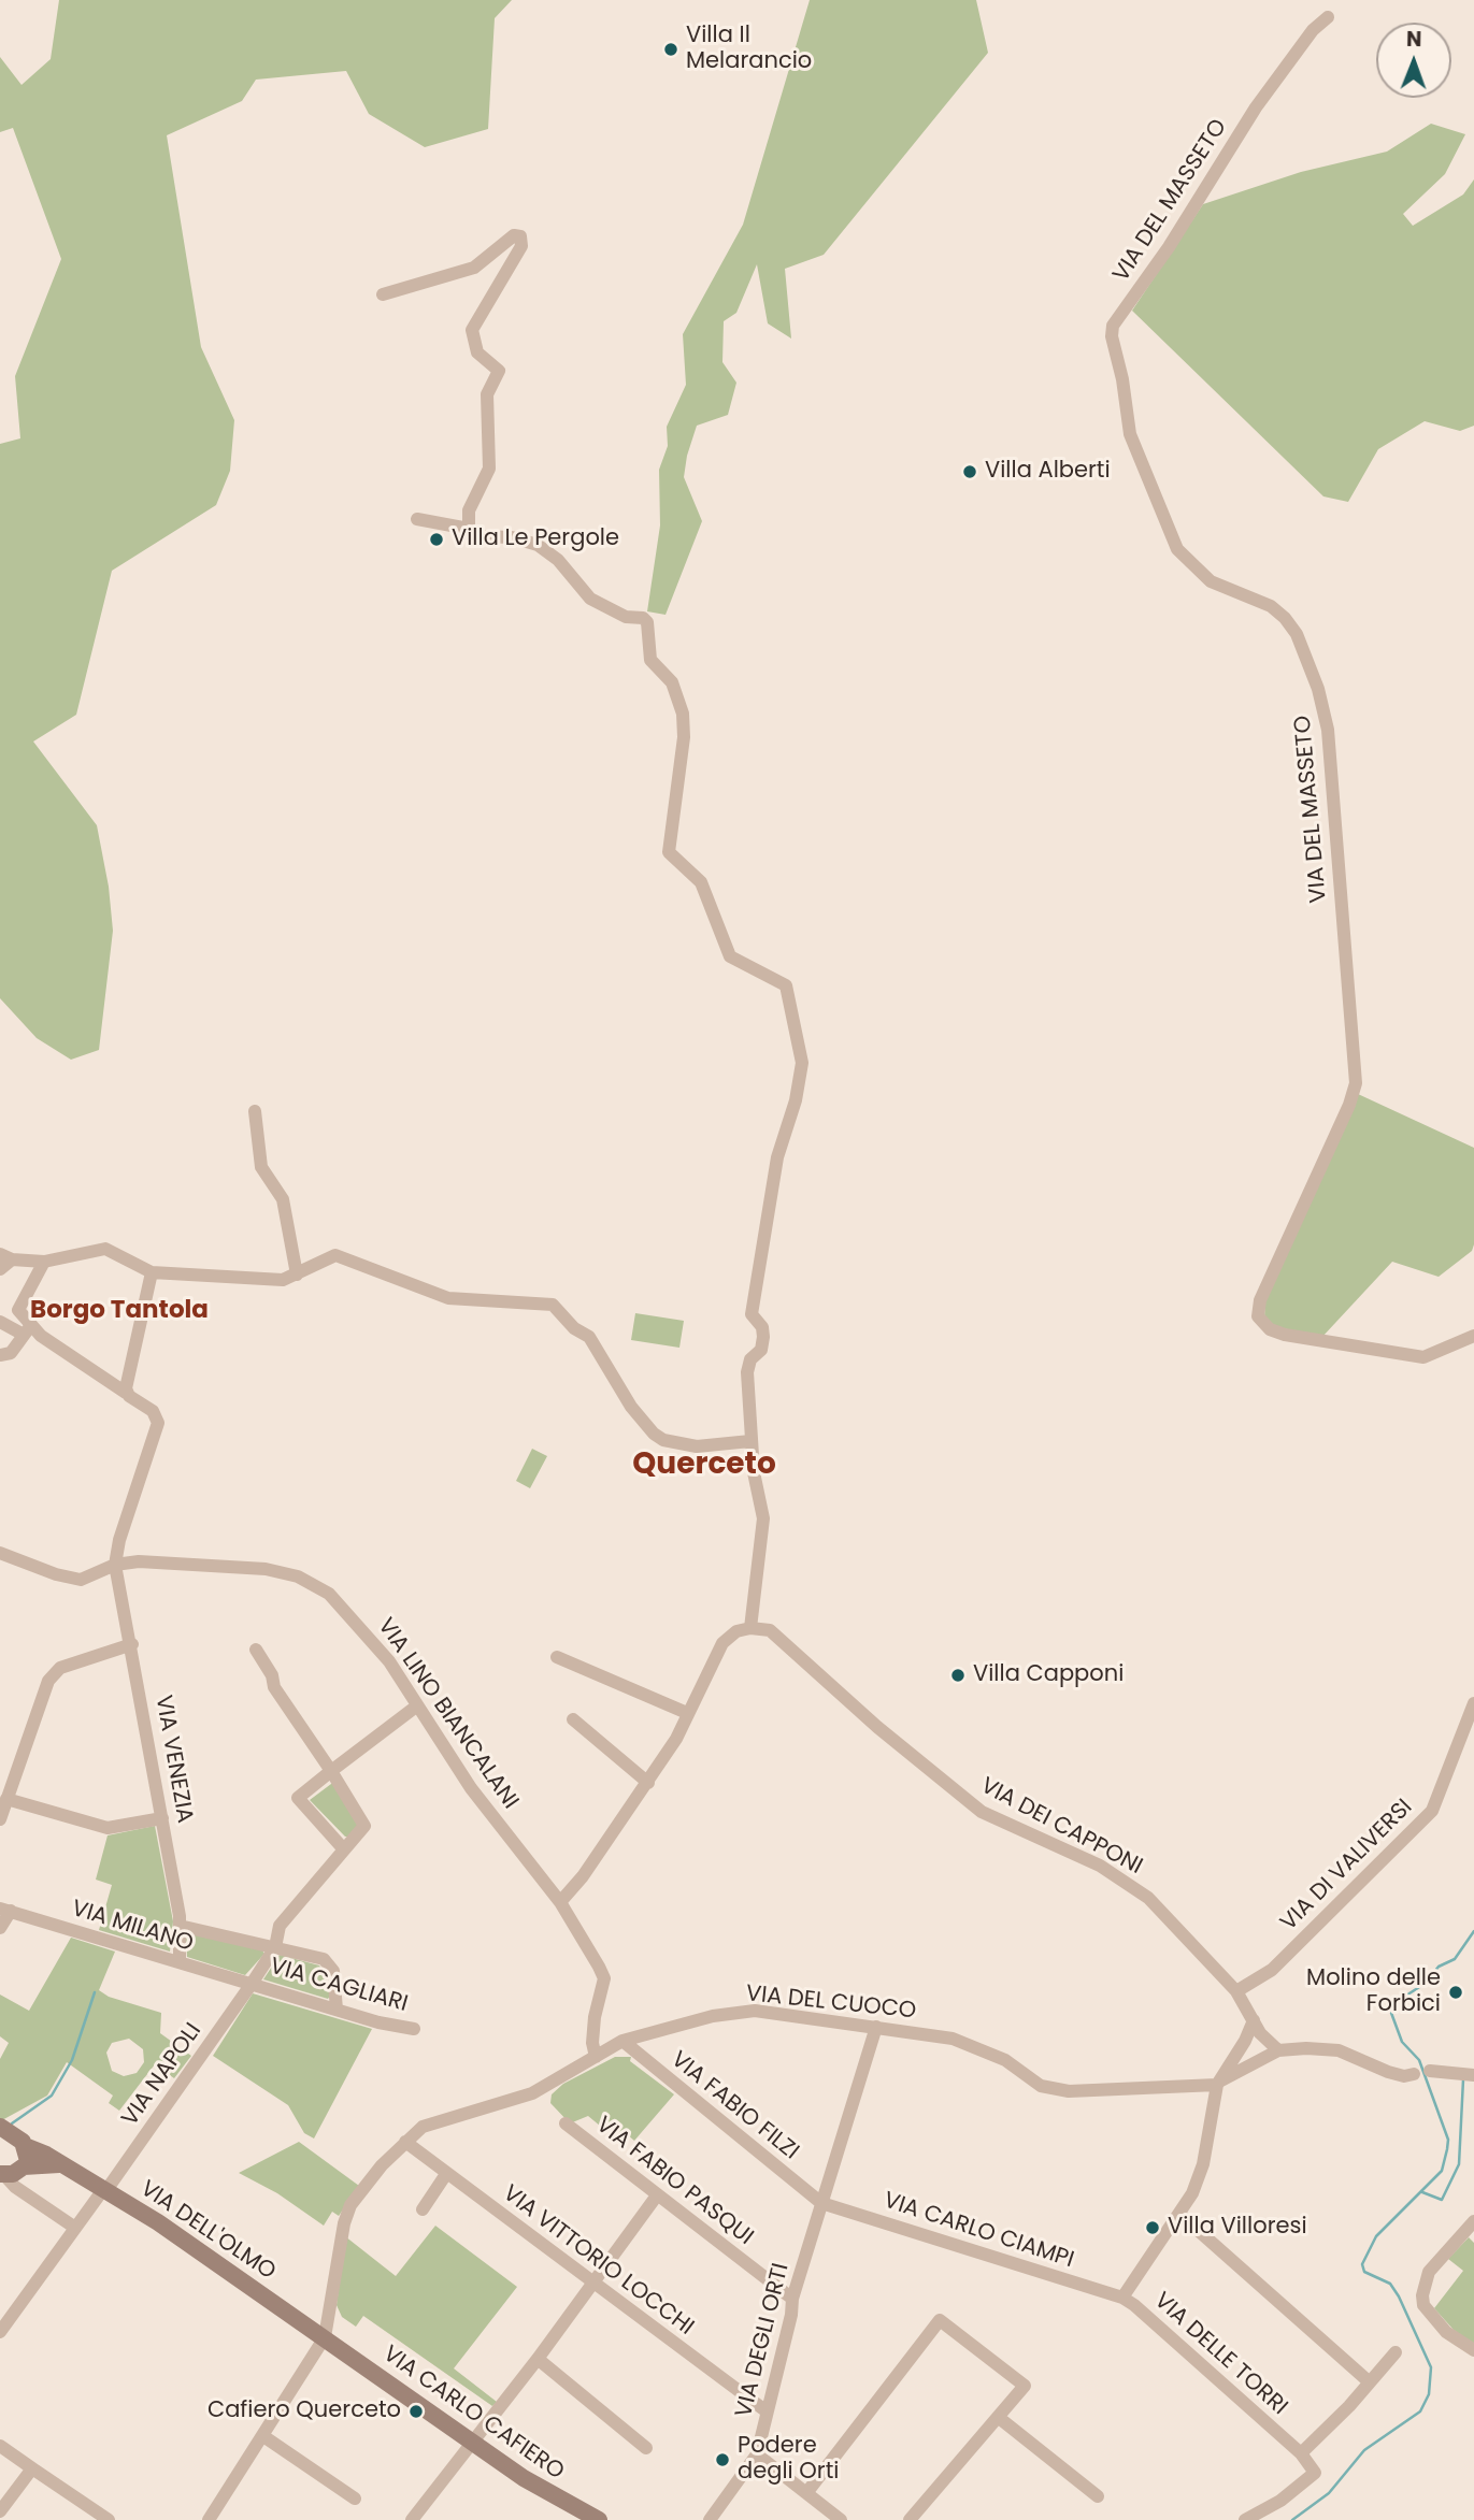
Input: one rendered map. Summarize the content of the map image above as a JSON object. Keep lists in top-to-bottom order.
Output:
{
  "streets": {
    "main road": ["VIA DELL'OLMO", "VIA CARLO CAFIERO"],
    "street": [
      "VIA DEL MASSETO",
      "VIA LINO BIANCALANI",
      "VIA VENEZIA",
      "VIA DEI CAPPONI",
      "VIA DI VALIVERSI",
      "VIA MILANO",
      "VIA CAGLIARI",
      "VIA DEL CUOCO",
      "VIA NAPOLI",
      "VIA FABIO FILZI",
      "VIA FABIO PASQUI",
      "VIA CARLO CIAMPI",
      "VIA VITTORIO LOCCHI",
      "VIA DEGLI ORTI",
      "VIA DELLE TORRI"
    ]
  },
  "crossings": [
    ["VIA LINO BIANCALANI", "VIA VENEZIA"],
    ["VIA LINO BIANCALANI", "VIA DEL CUOCO"],
    ["VIA VENEZIA", "VIA MILANO"],
    ["VIA DEI CAPPONI", "VIA DI VALIVERSI"],
    ["VIA DEI CAPPONI", "VIA DELLE TORRI"],
    ["VIA MILANO", "VIA CAGLIARI"],
    ["VIA MILANO", "VIA NAPOLI"],
    ["VIA CAGLIARI", "VIA NAPOLI"],
    ["VIA DEL CUOCO", "VIA FABIO FILZI"],
    ["VIA DEL CUOCO", "VIA DELL'OLMO"],
    ["VIA DEL CUOCO", "VIA VITTORIO LOCCHI"],
    ["VIA DEL CUOCO", "VIA DEGLI ORTI"],
    ["VIA DEL CUOCO", "VIA DELLE TORRI"],
    ["VIA DEL CUOCO", "VIA CARLO CAFIERO"],
    ["VIA NAPOLI", "VIA DELL'OLMO"],
    ["VIA FABIO FILZI", "VIA CARLO CIAMPI"],
    ["VIA FABIO FILZI", "VIA DEGLI ORTI"],
    ["VIA FABIO PASQUI", "VIA DEGLI ORTI"],
    ["VIA DELL'OLMO", "VIA CARLO CAFIERO"],
    ["VIA CARLO CIAMPI", "VIA DEGLI ORTI"],
    ["VIA CARLO CIAMPI", "VIA DELLE TORRI"],
    ["VIA VITTORIO LOCCHI", "VIA DEGLI ORTI"]
  ],
  "districts": ["Borgo Tantola", "Querceto"],
  "places": [
    "Villa Il Melarancio",
    "Villa Alberti",
    "Villa Le Pergole",
    "Villa Capponi",
    "Molino delle Forbici",
    "Villa Villoresi",
    "Cafiero Querceto",
    "Podere degli Orti"
  ],
  "north": "top"
}
